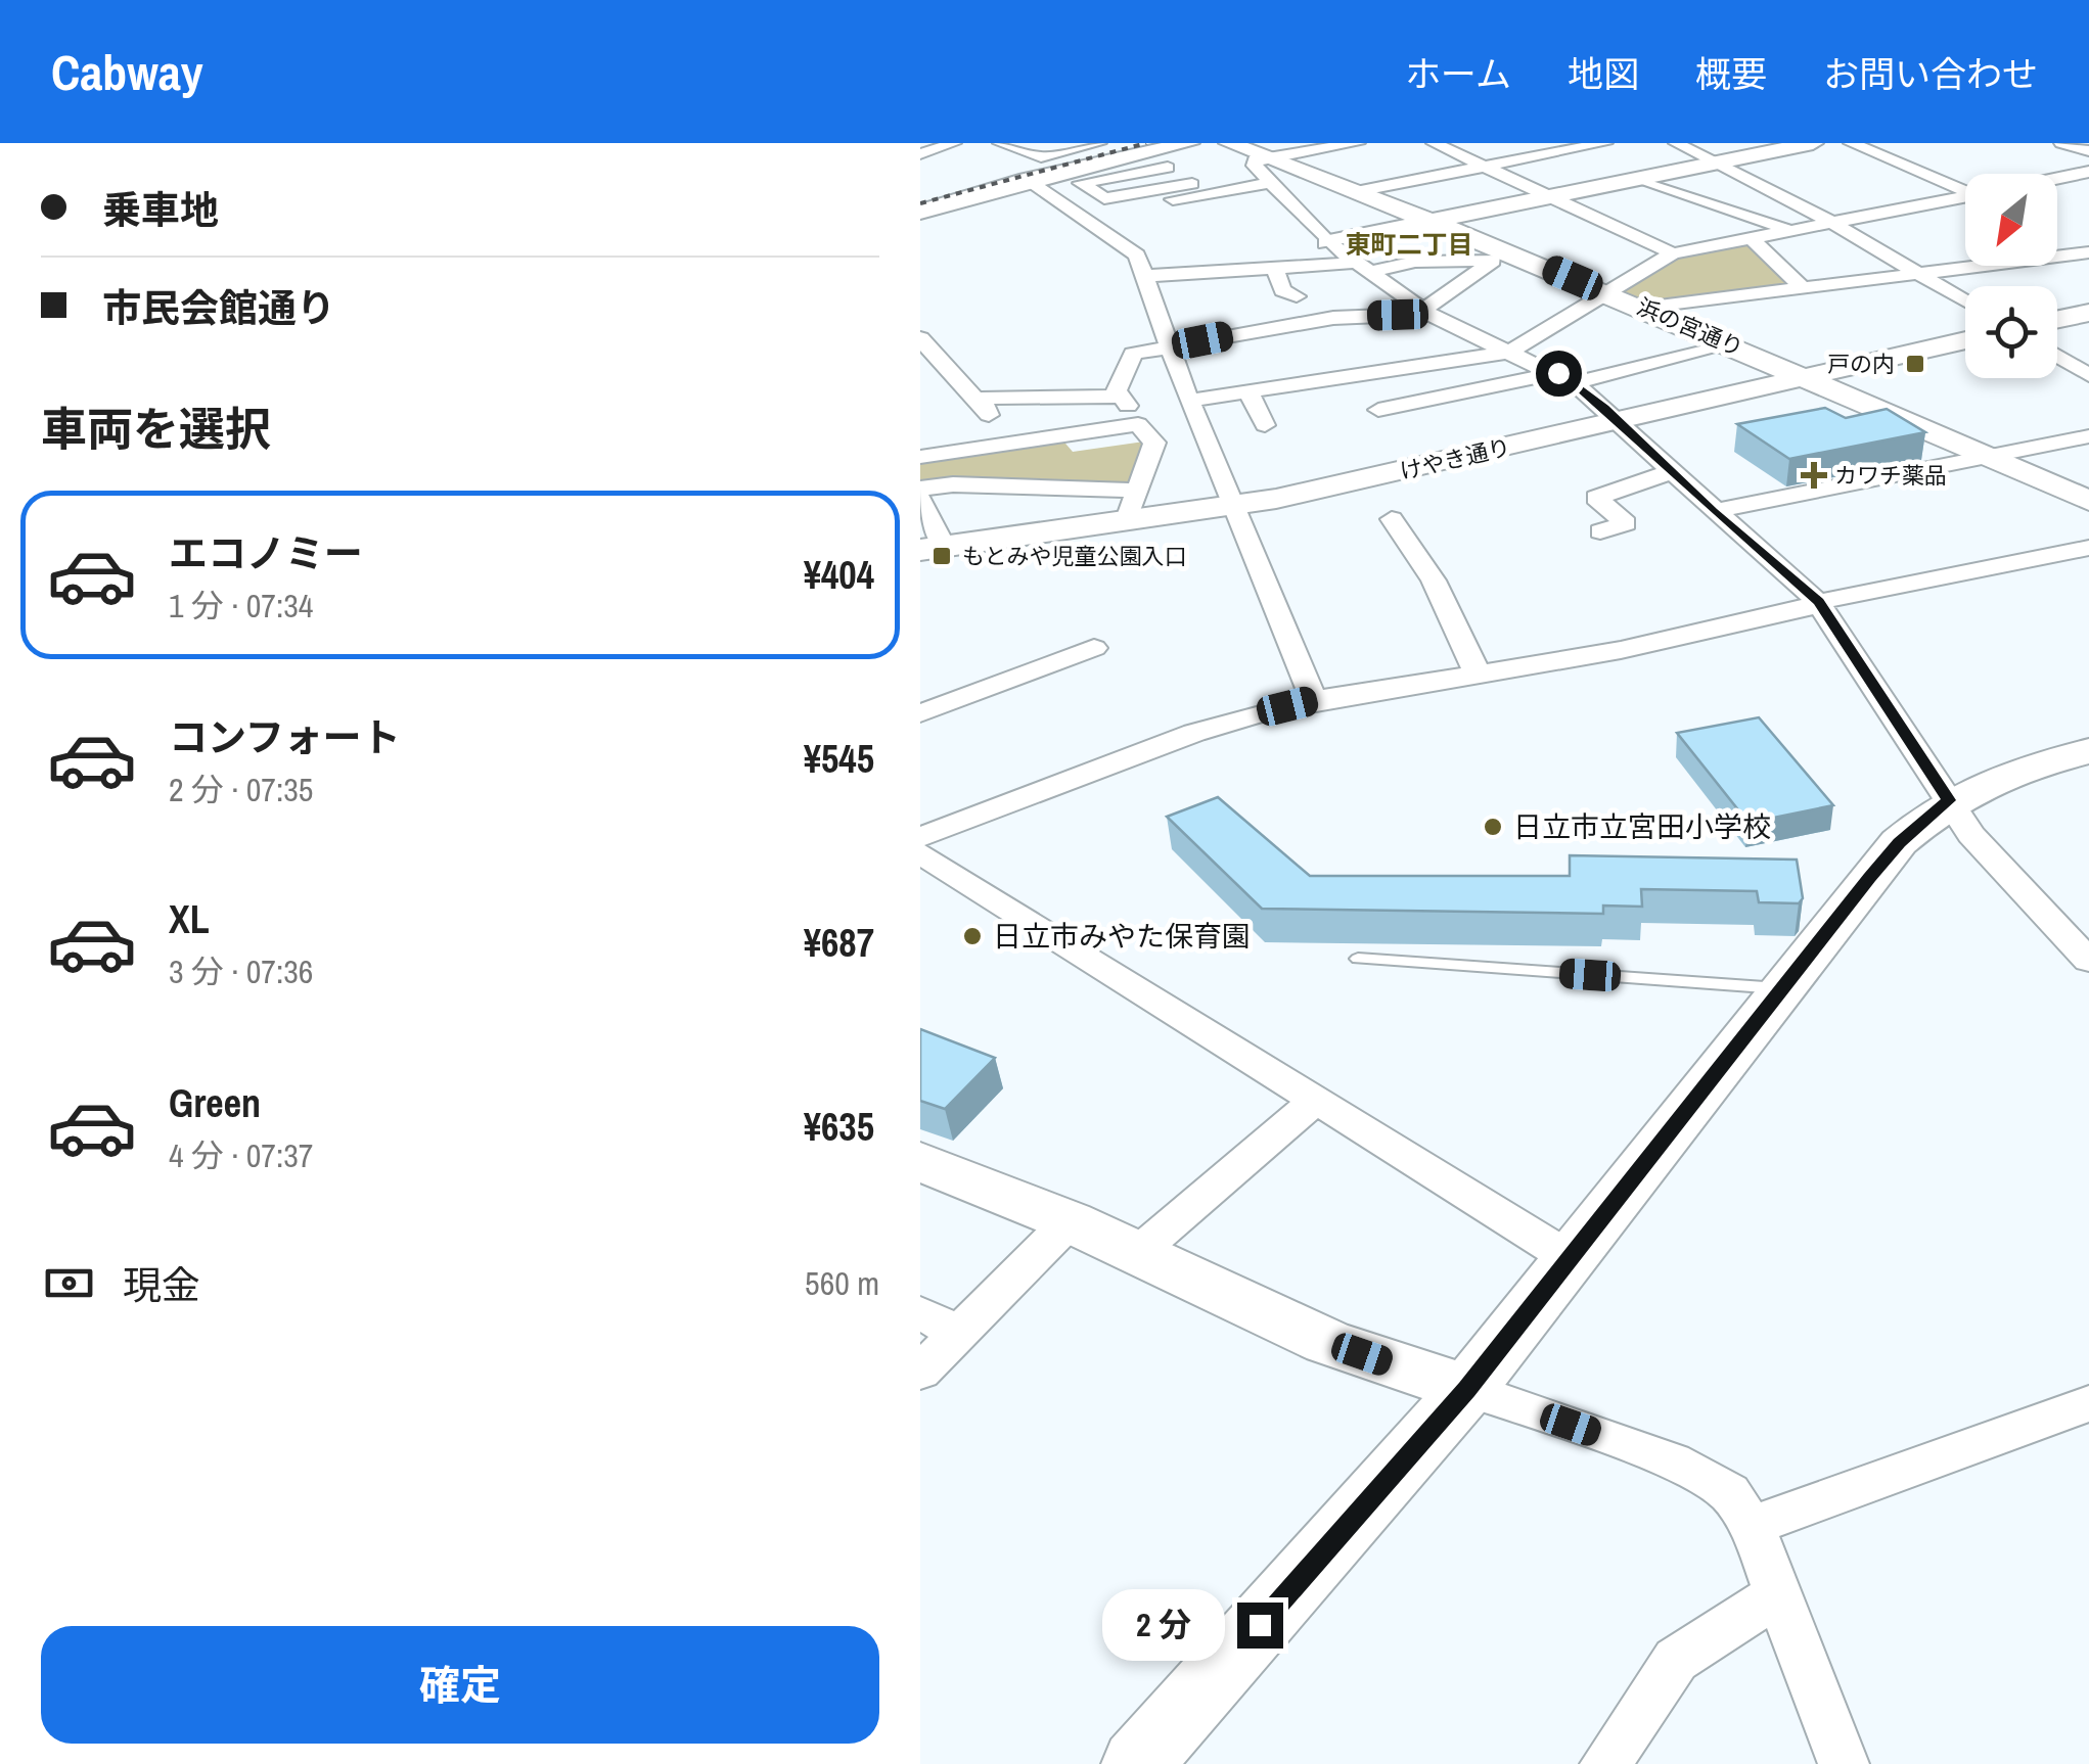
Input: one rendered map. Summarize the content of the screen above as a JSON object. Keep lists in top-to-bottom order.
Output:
{
  "streets": {
    "street": ["浜の宮通り", "けやき通り"]
  },
  "crossings": [
    ["浜の宮通り", "けやき通り"]
  ],
  "districts": ["東町二丁目"],
  "places": {
    "transit": ["戸の内", "もとみや児童公園入口"],
    "health": ["カワチ薬品"],
    "other": ["日立市立宮田小学校", "日立市みやた保育園"]
  },
  "north": "bottom left",
  "page": {
    "header": "Cabway",
    "nav": [
      "ホーム",
      "地図",
      "概要",
      "お問い合わせ"
    ],
    "banner": ["乗車地", "市民会館通り"],
    "heading": "車両を選択",
    "list": [
      {
        "name": "エコノミー",
        "note": "1 分 · 07:34",
        "value": "¥404"
      },
      {
        "name": "コンフォート",
        "note": "2 分 · 07:35",
        "value": "¥545"
      },
      {
        "name": "XL",
        "note": "3 分 · 07:36",
        "value": "¥687"
      },
      {
        "name": "Green",
        "note": "4 分 · 07:37",
        "value": "¥635"
      }
    ],
    "pay": ["現金", "560 m"],
    "bubble": "2 分",
    "buttons": "確定"
  }
}
